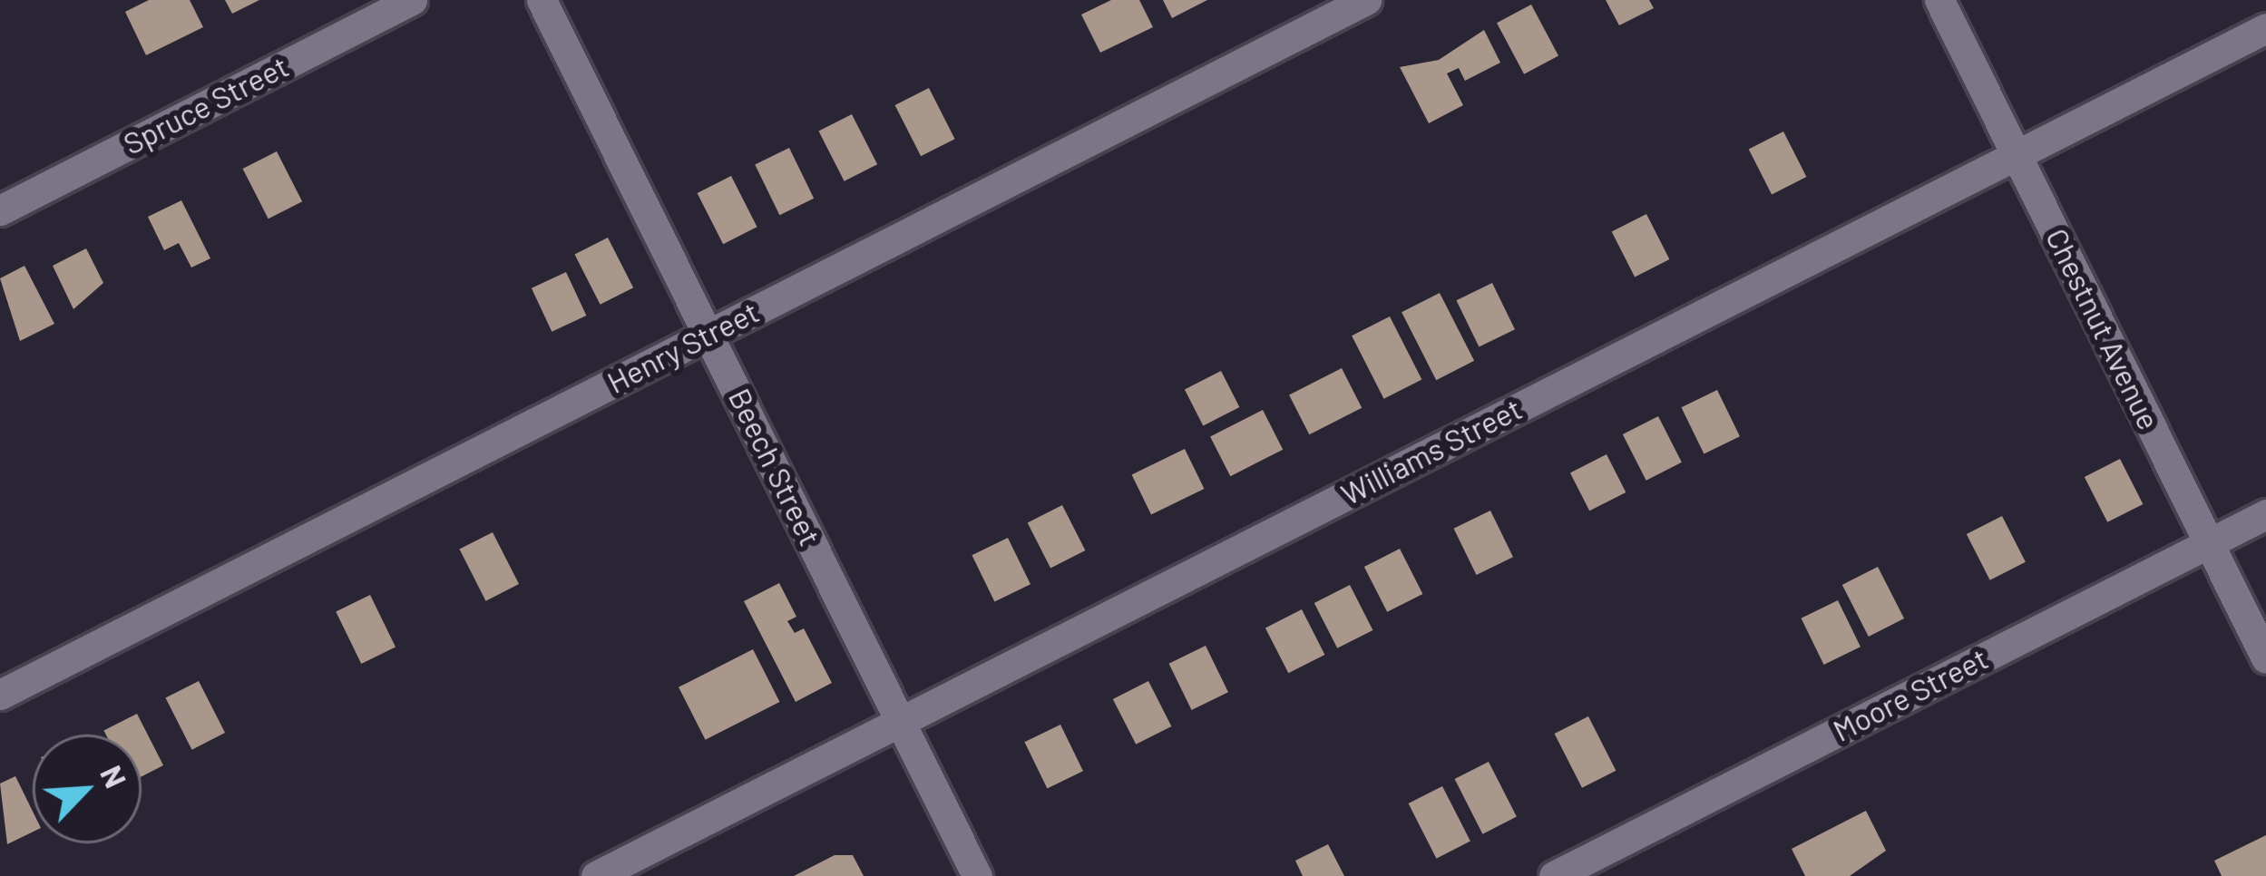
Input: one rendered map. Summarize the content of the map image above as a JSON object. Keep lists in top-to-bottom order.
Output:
{
  "streets": {
    "street": [
      "Spruce Street",
      "Chestnut Avenue",
      "Henry Street",
      "Williams Street",
      "Beech Street",
      "Moore Street"
    ]
  },
  "crossings": [
    ["Chestnut Avenue", "Williams Street"],
    ["Chestnut Avenue", "Moore Street"],
    ["Henry Street", "Beech Street"],
    ["Williams Street", "Beech Street"]
  ],
  "north": "top right"
}
